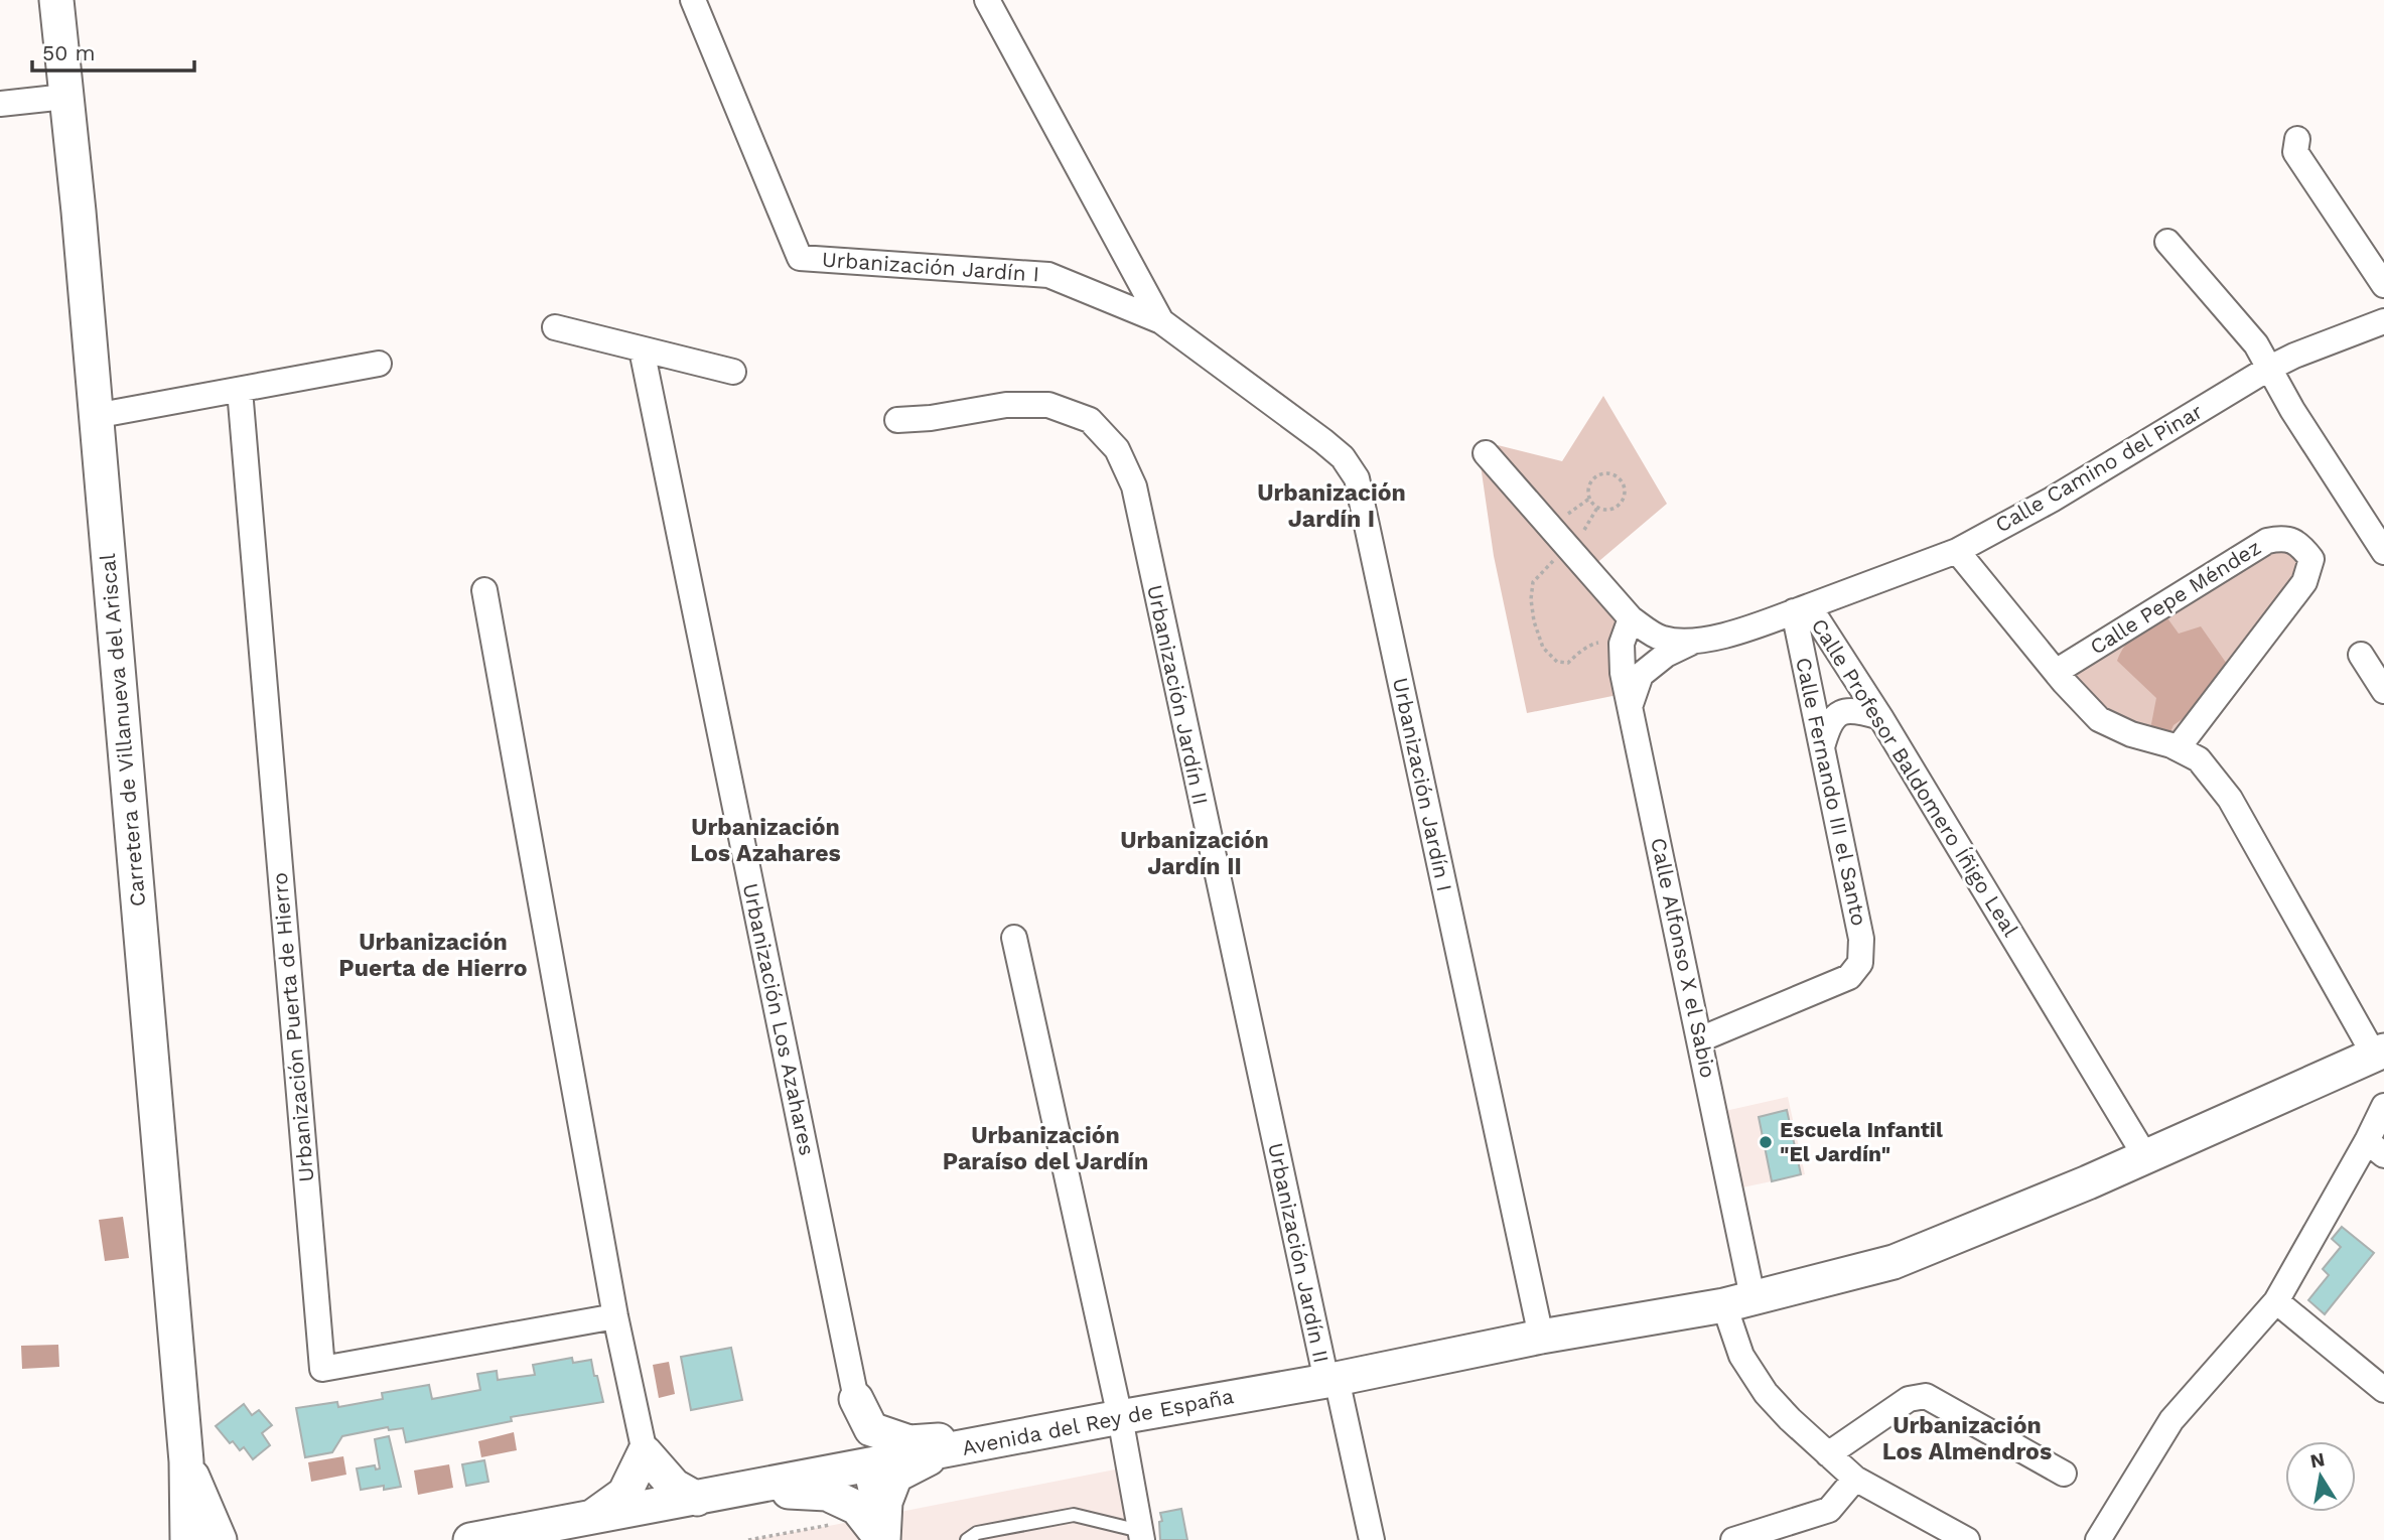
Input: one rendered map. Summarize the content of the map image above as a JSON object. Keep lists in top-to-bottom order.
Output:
{
  "streets": {
    "main road": ["Carretera de Villanueva del Ariscal", "Avenida del Rey de España"],
    "street": [
      "Urbanización Jardín I",
      "Calle Camino del Pinar",
      "Calle Pepe Méndez",
      "Urbanización Jardín II",
      "Calle Profesor Baldomero Íñigo Leal",
      "Calle Fernando III el Santo",
      "Calle Alfonso X el Sabio",
      "Urbanización Los Azahares",
      "Urbanización Puerta de Hierro"
    ]
  },
  "crossings": [
    ["Urbanización Jardín I", "Avenida del Rey de España"],
    ["Calle Camino del Pinar", "Calle Profesor Baldomero Íñigo Leal"],
    ["Calle Camino del Pinar", "Calle Fernando III el Santo"],
    ["Urbanización Jardín II", "Avenida del Rey de España"],
    ["Calle Profesor Baldomero Íñigo Leal", "Calle Fernando III el Santo"],
    ["Calle Profesor Baldomero Íñigo Leal", "Calle Alfonso X el Sabio"],
    ["Calle Profesor Baldomero Íñigo Leal", "Avenida del Rey de España"],
    ["Calle Fernando III el Santo", "Calle Alfonso X el Sabio"],
    ["Calle Alfonso X el Sabio", "Avenida del Rey de España"]
  ],
  "districts": [
    "Urbanización Jardín I",
    "Urbanización Los Azahares",
    "Urbanización Jardín II",
    "Urbanización Puerta de Hierro",
    "Urbanización Paraíso del Jardín",
    "Urbanización Los Almendros"
  ],
  "places": ["Escuela Infantil \"El Jardín\""],
  "scale_bar": "50 m",
  "north": "top"
}
